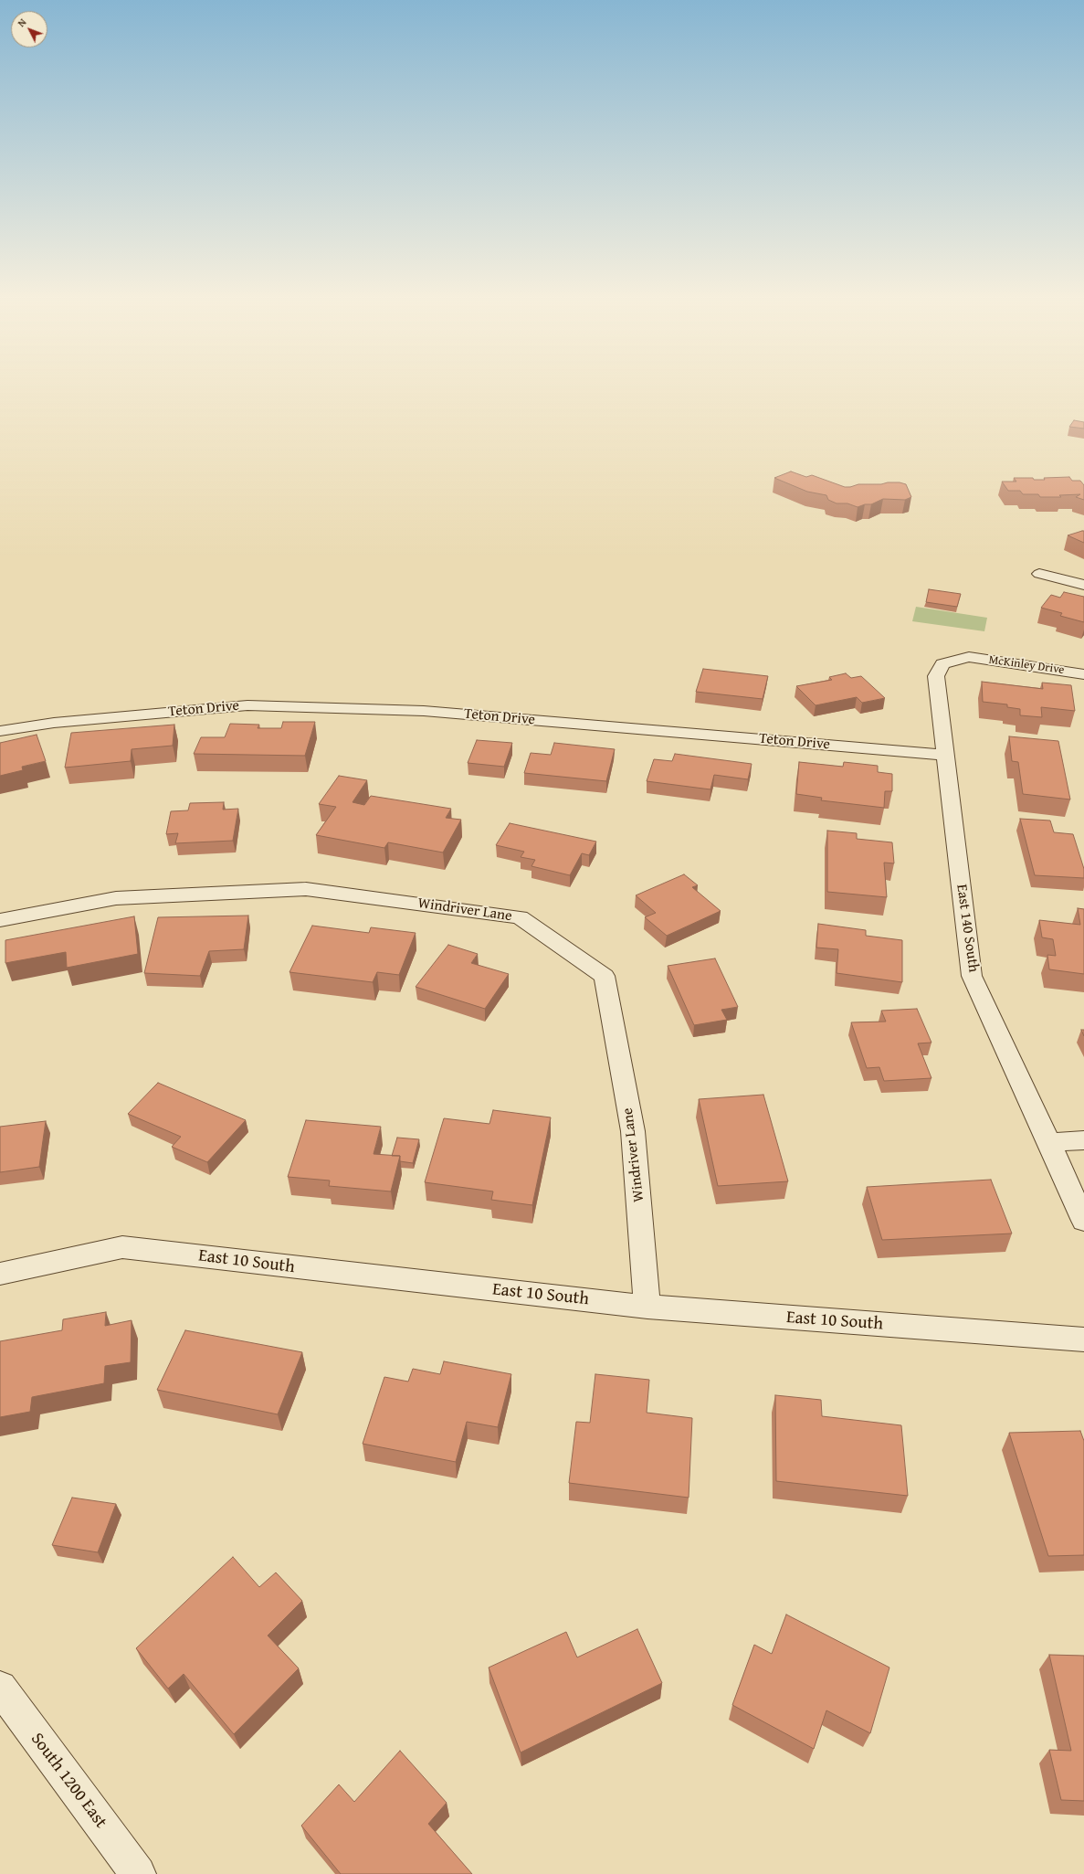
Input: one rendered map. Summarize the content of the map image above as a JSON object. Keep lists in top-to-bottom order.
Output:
{
  "streets": {
    "street": [
      "McKinley Drive",
      "Teton Drive",
      "Windriver Lane",
      "East 140 South",
      "East 10 South",
      "South 1200 East"
    ]
  },
  "crossings": [
    ["McKinley Drive", "East 140 South"],
    ["Teton Drive", "East 140 South"],
    ["Windriver Lane", "East 10 South"]
  ],
  "north": "top left"
}
